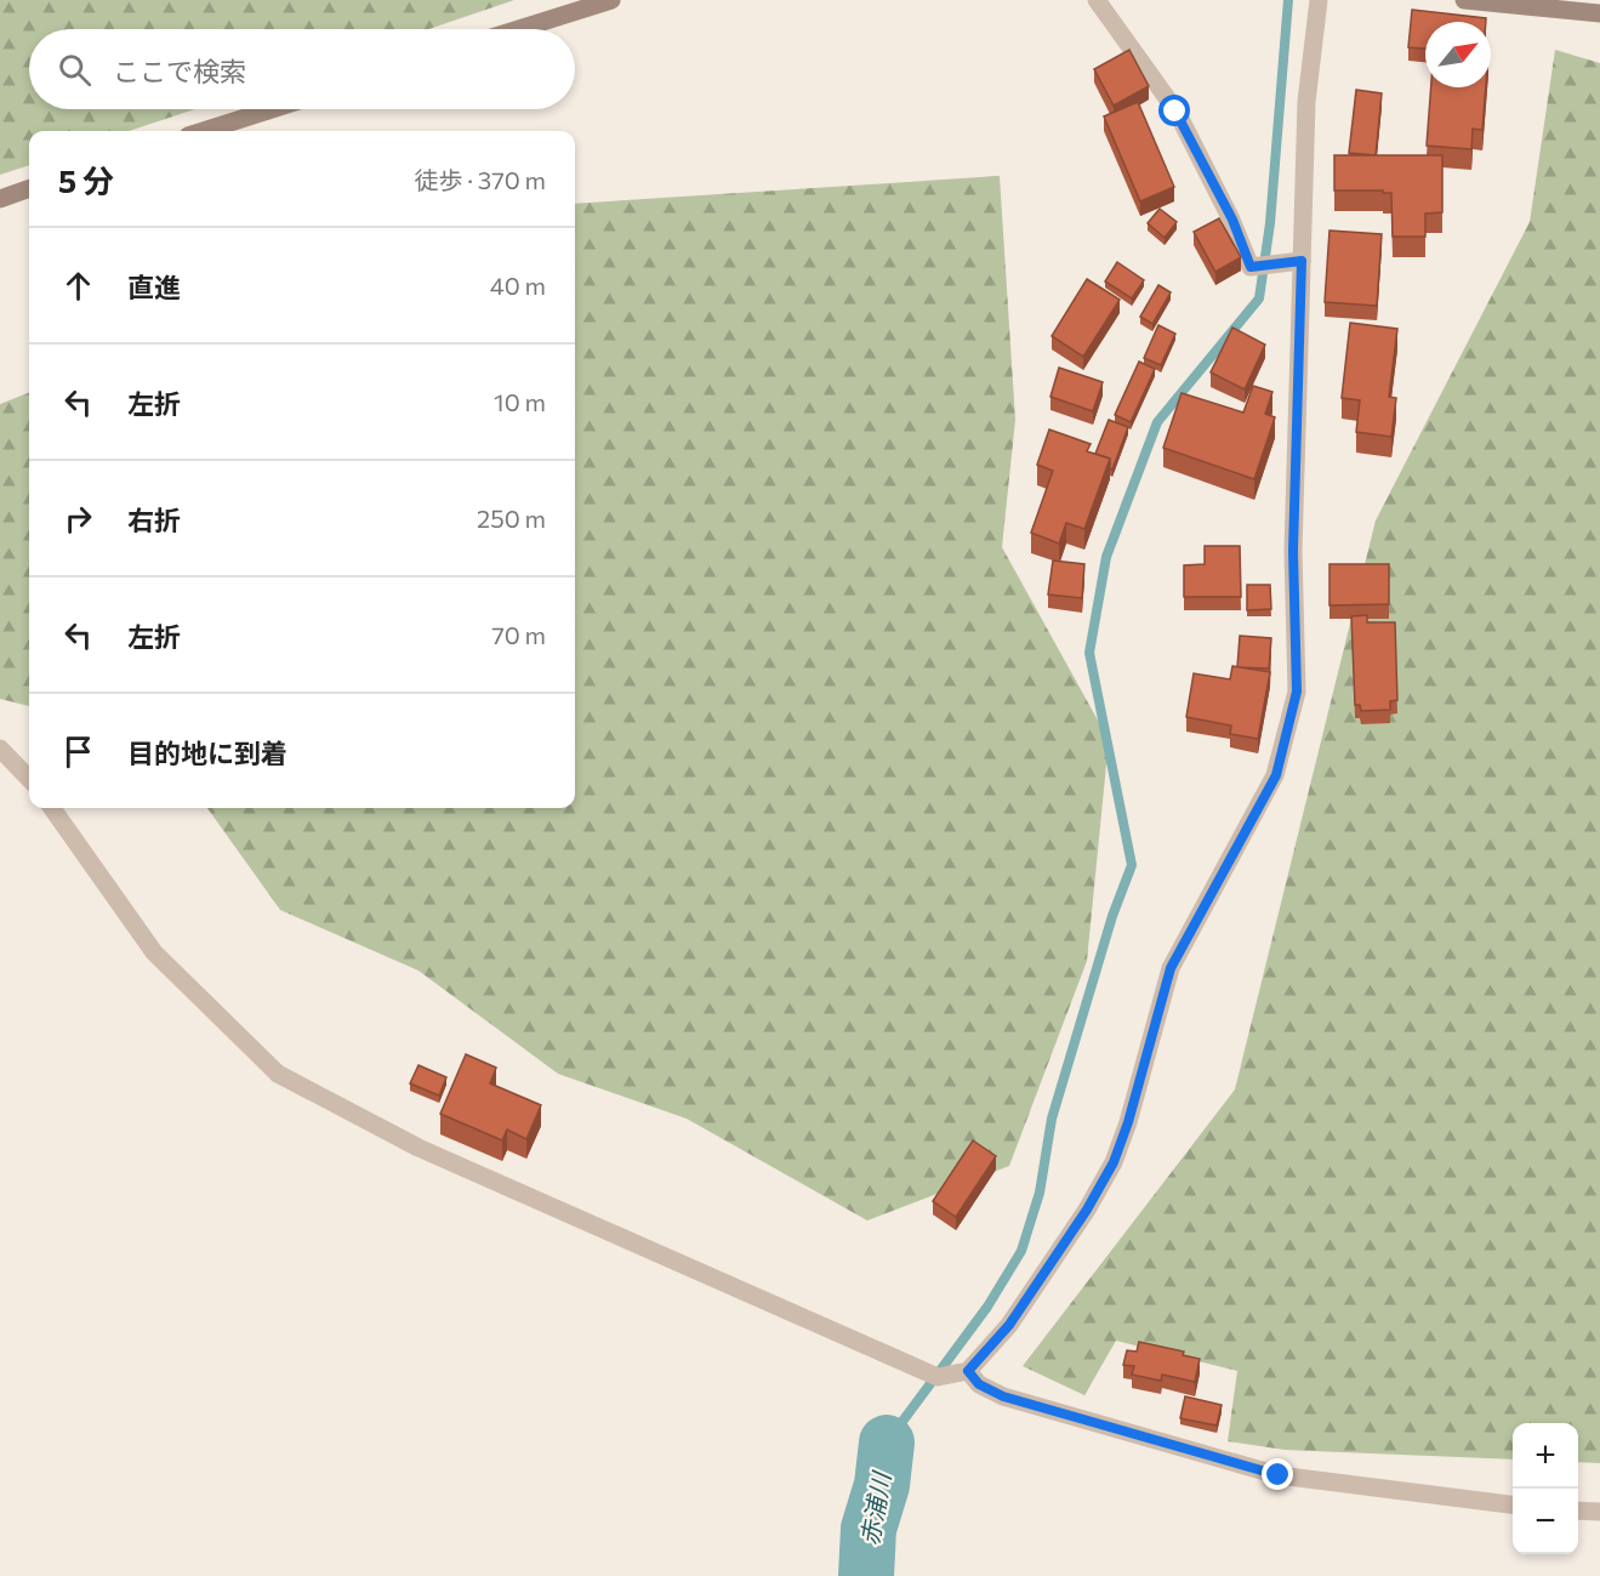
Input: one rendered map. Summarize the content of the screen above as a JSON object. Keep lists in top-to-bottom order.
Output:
{
  "water": ["赤浦川"],
  "north": "top right",
  "page": {
    "search": "ここで検索",
    "heading": ["5 分", "徒歩 · 370 m"],
    "list": [
      ["直進", "40 m"],
      ["左折", "10 m"],
      ["右折", "250 m"],
      ["左折", "70 m"],
      "目的地に到着"
    ],
    "map_buttons": ["+", "−"]
  }
}
